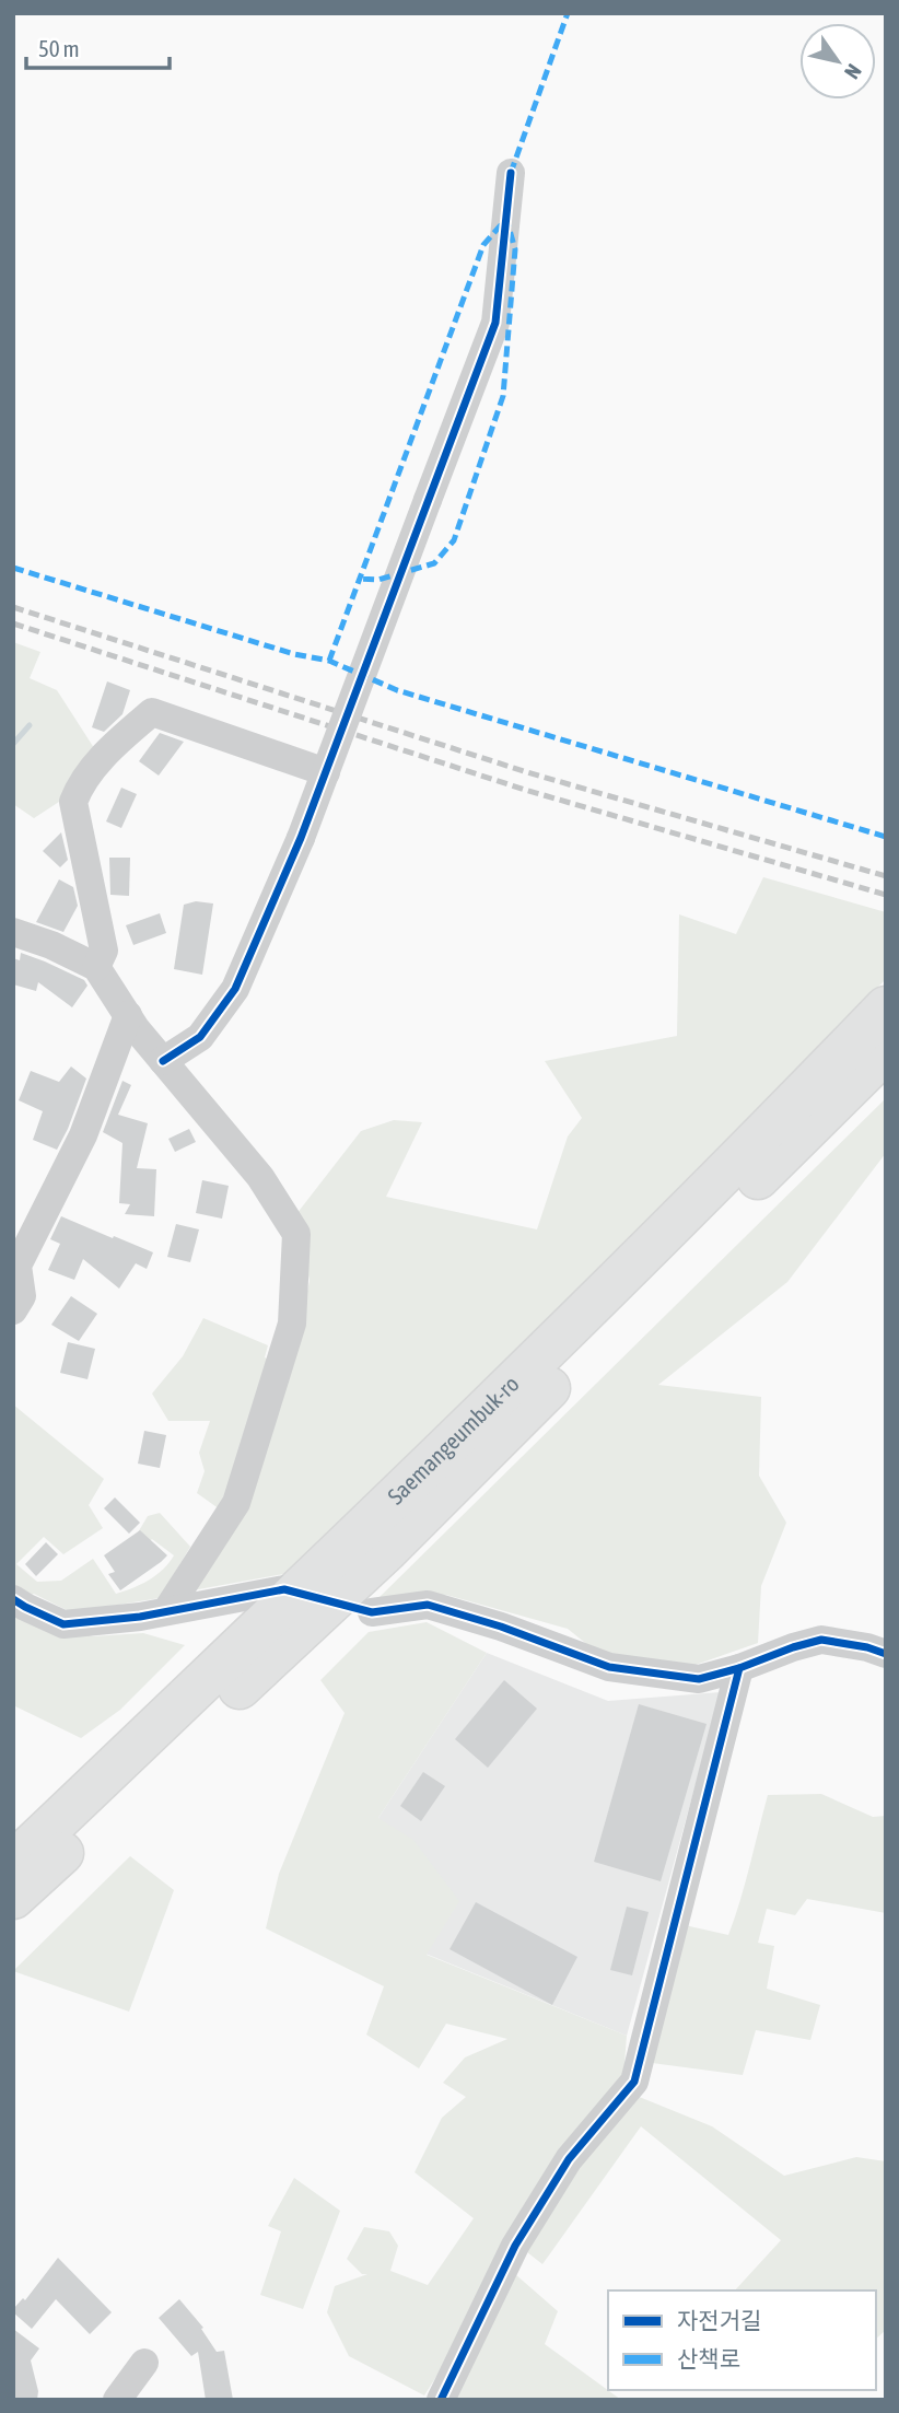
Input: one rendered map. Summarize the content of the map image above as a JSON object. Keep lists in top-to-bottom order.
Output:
{
  "streets": {
    "highway": ["Saemangeumbuk-ro"]
  },
  "legend": ["자전거길", "산책로"],
  "scale_bar": "50 m",
  "north": "bottom right"
}
